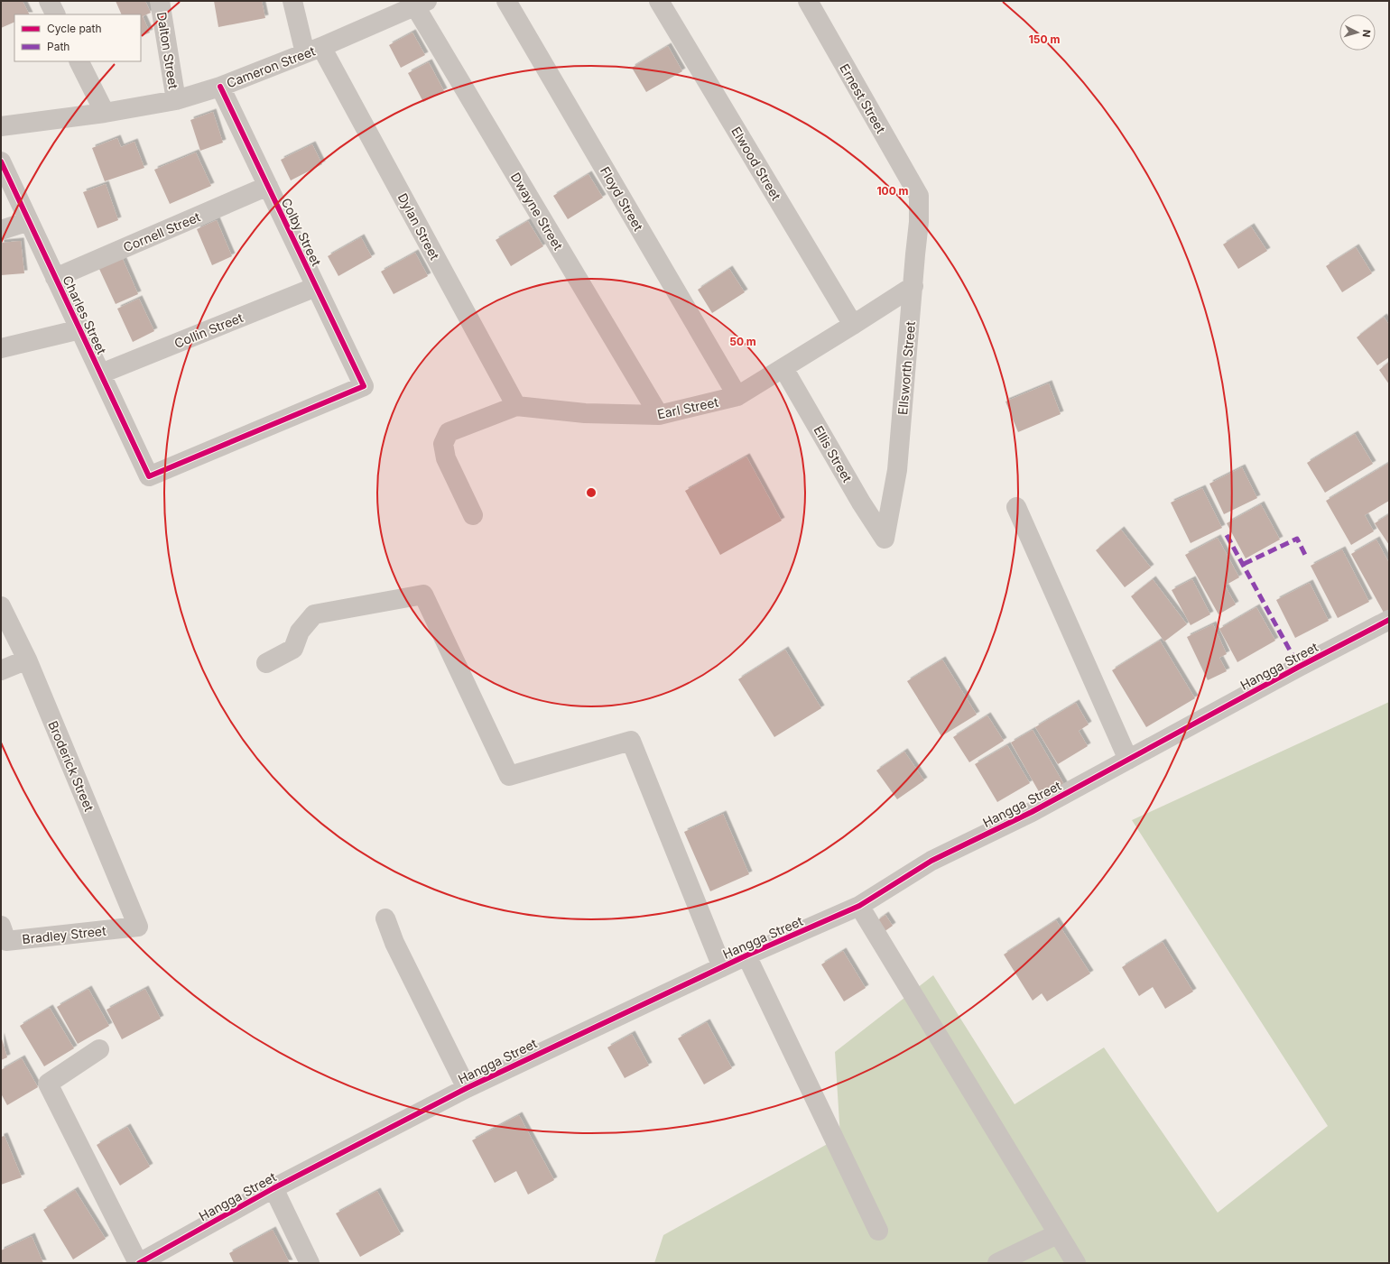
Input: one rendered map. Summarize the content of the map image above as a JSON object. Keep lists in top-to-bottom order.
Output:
{
  "streets": {
    "street": [
      "Dalton Street",
      "Cameron Street",
      "Ernest Street",
      "Elwood Street",
      "Floyd Street",
      "Dwayne Street",
      "Dylan Street",
      "Cornell Street",
      "Colby Street",
      "Charles Street",
      "Collin Street",
      "Ellsworth Street",
      "Earl Street",
      "Ellis Street",
      "Hangga Street",
      "Broderick Street",
      "Bradley Street"
    ]
  },
  "crossings": [
    ["Dalton Street", "Cameron Street"],
    ["Cameron Street", "Dwayne Street"],
    ["Cameron Street", "Dylan Street"],
    ["Cameron Street", "Colby Street"],
    ["Ernest Street", "Ellsworth Street"],
    ["Elwood Street", "Earl Street"],
    ["Floyd Street", "Earl Street"],
    ["Dwayne Street", "Earl Street"],
    ["Dylan Street", "Earl Street"],
    ["Cornell Street", "Colby Street"],
    ["Cornell Street", "Charles Street"],
    ["Colby Street", "Charles Street"],
    ["Colby Street", "Collin Street"],
    ["Charles Street", "Collin Street"],
    ["Ellsworth Street", "Earl Street"],
    ["Ellsworth Street", "Ellis Street"],
    ["Earl Street", "Ellis Street"],
    ["Broderick Street", "Bradley Street"]
  ],
  "legend": ["Cycle path", "Path"],
  "north": "right",
  "rings": ["150 m", "100 m", "50 m"]
}
